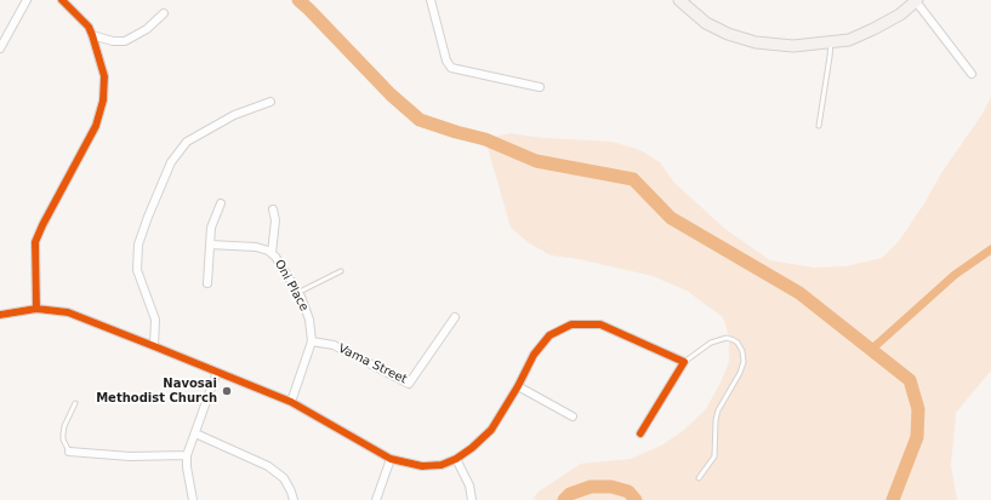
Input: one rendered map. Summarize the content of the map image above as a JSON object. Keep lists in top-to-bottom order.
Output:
{
  "streets": {
    "street": ["Oni Place", "Vama Street"]
  },
  "crossings": [
    ["Oni Place", "Vama Street"]
  ],
  "places": ["Navosai Methodist Church"]
}
